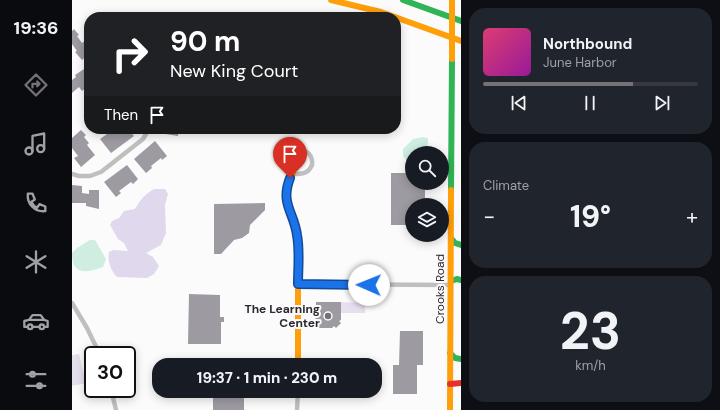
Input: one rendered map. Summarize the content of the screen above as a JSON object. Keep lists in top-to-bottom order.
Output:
{
  "streets": {
    "main road": ["Crooks Road"]
  },
  "places": ["The Learning Center"],
  "page": {
    "tabs": "19:36",
    "turn": ["90 m", "New King Court"],
    "song": ["Northbound", "June Harbor"],
    "then": "Then",
    "tile": [
      "Climate",
      ["23", "km/h"]
    ],
    "heat": ["−", "19°", "+"],
    "limit": "30",
    "trip": "19:37 · 1 min · 230 m"
  }
}
